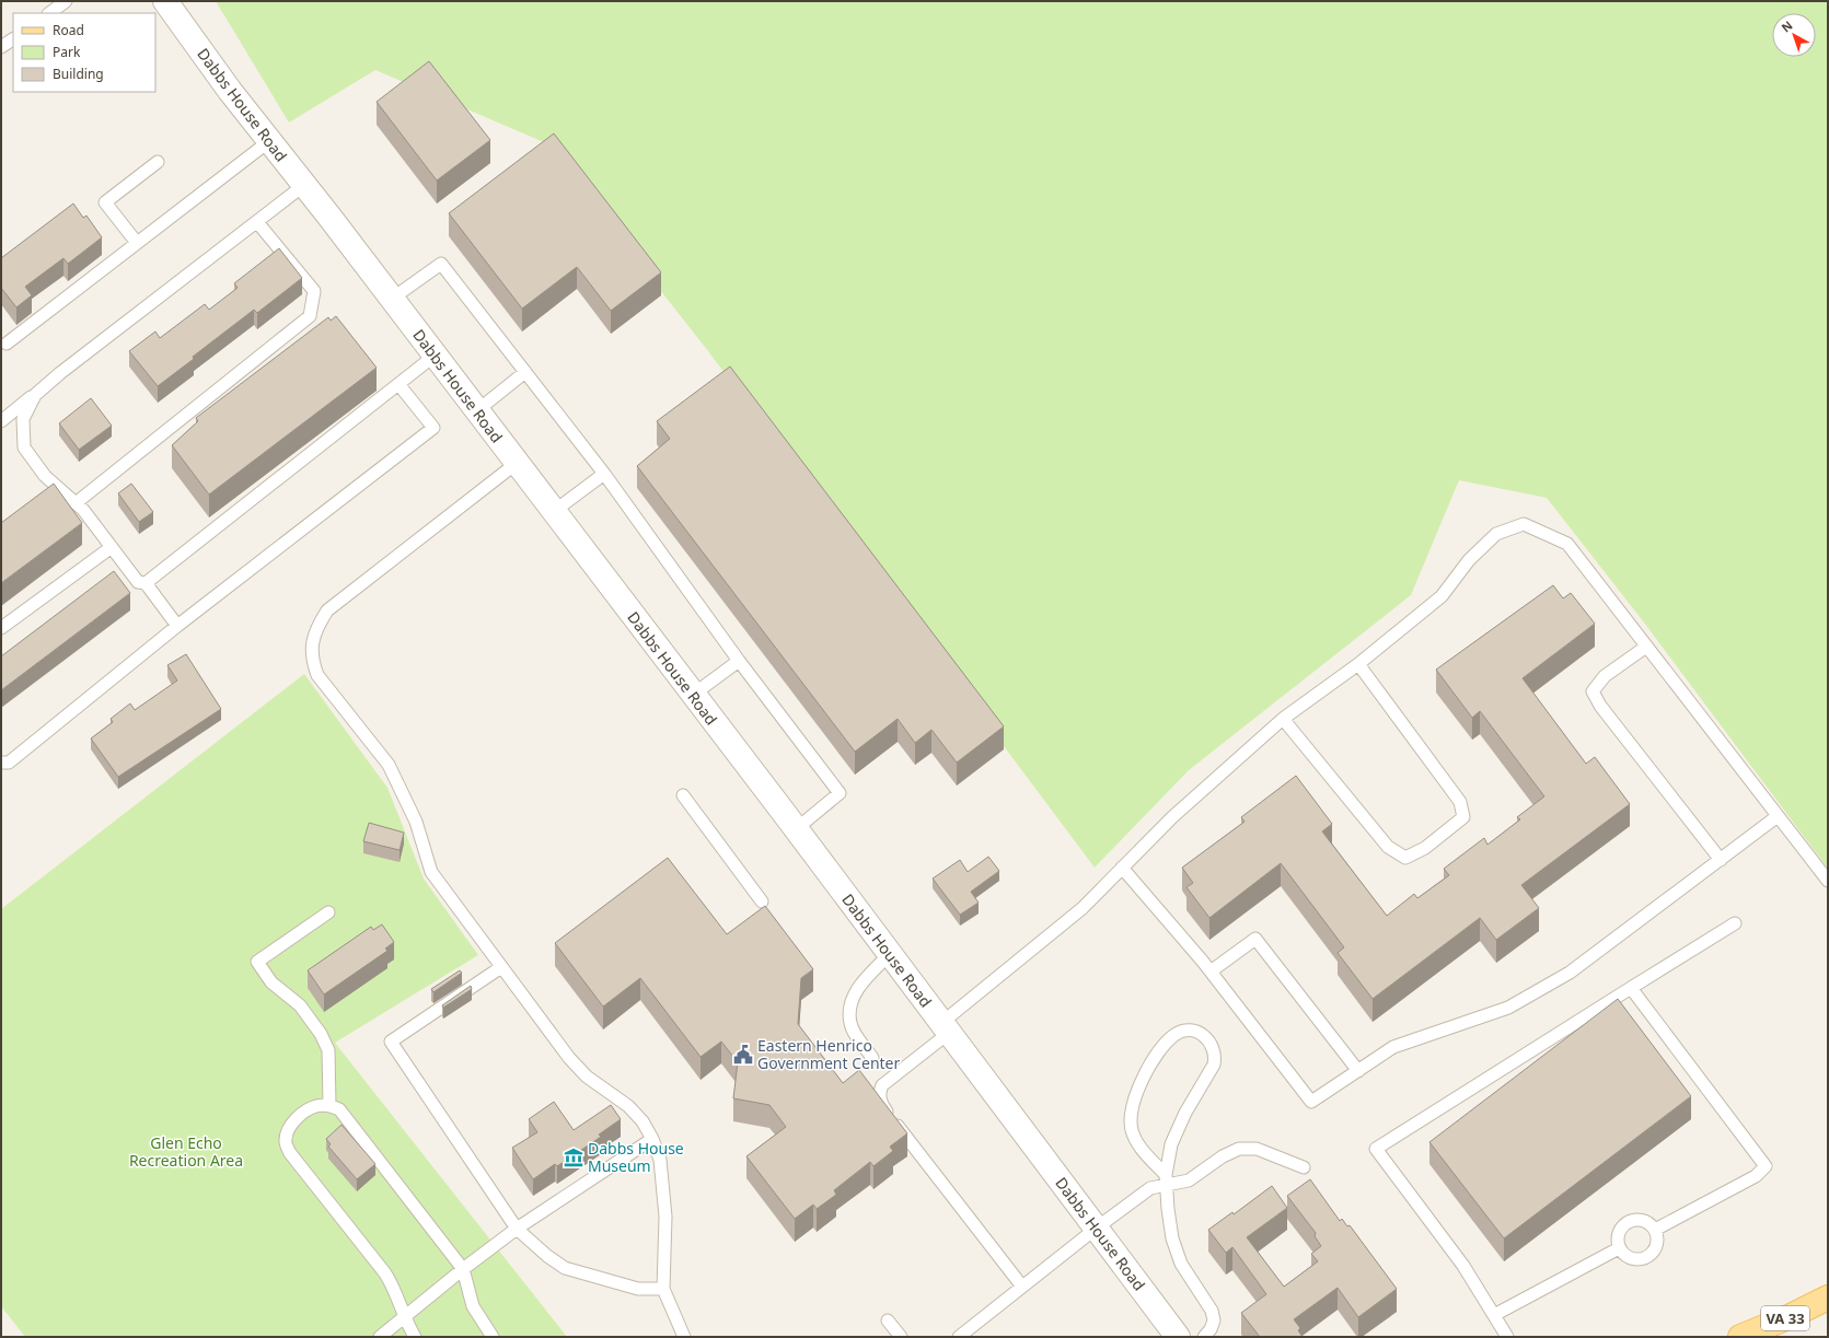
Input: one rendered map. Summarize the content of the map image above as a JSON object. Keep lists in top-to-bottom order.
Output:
{
  "streets": {
    "main road": ["VA 33"],
    "street": ["Dabbs House Road"]
  },
  "parks": ["Glen Echo Recreation Area"],
  "places": {
    "public building": ["Eastern Henrico Government Center"],
    "museum": ["Dabbs House Museum"]
  },
  "legend": ["Road", "Park", "Building"],
  "north": "top left"
}
